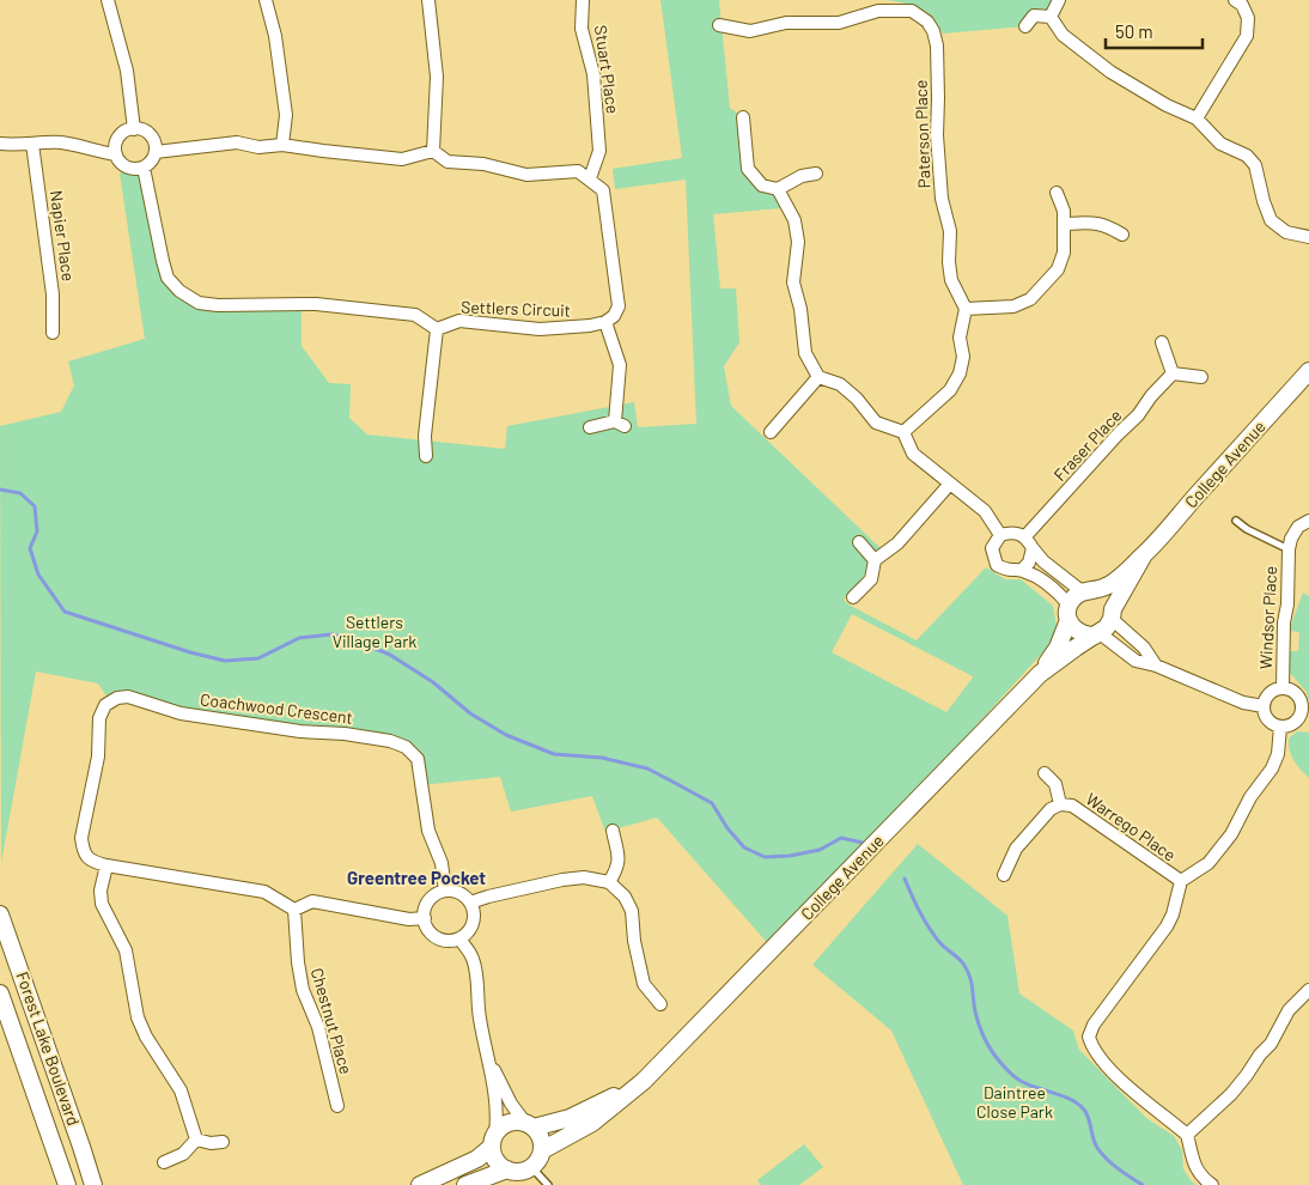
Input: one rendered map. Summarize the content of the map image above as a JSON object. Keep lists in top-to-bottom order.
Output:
{
  "streets": {
    "street": [
      "Stuart Place",
      "Paterson Place",
      "Napier Place",
      "Settlers Circuit",
      "Fraser Place",
      "College Avenue",
      "Windsor Place",
      "Coachwood Crescent",
      "Warrego Place",
      "Chestnut Place",
      "Forest Lake Boulevard"
    ]
  },
  "crossings": [
    ["Coachwood Crescent", "Chestnut Place"]
  ],
  "districts": ["Greentree Pocket"],
  "parks": ["Settlers Village Park", "Daintree Close Park"],
  "scale_bar": "50 m"
}
